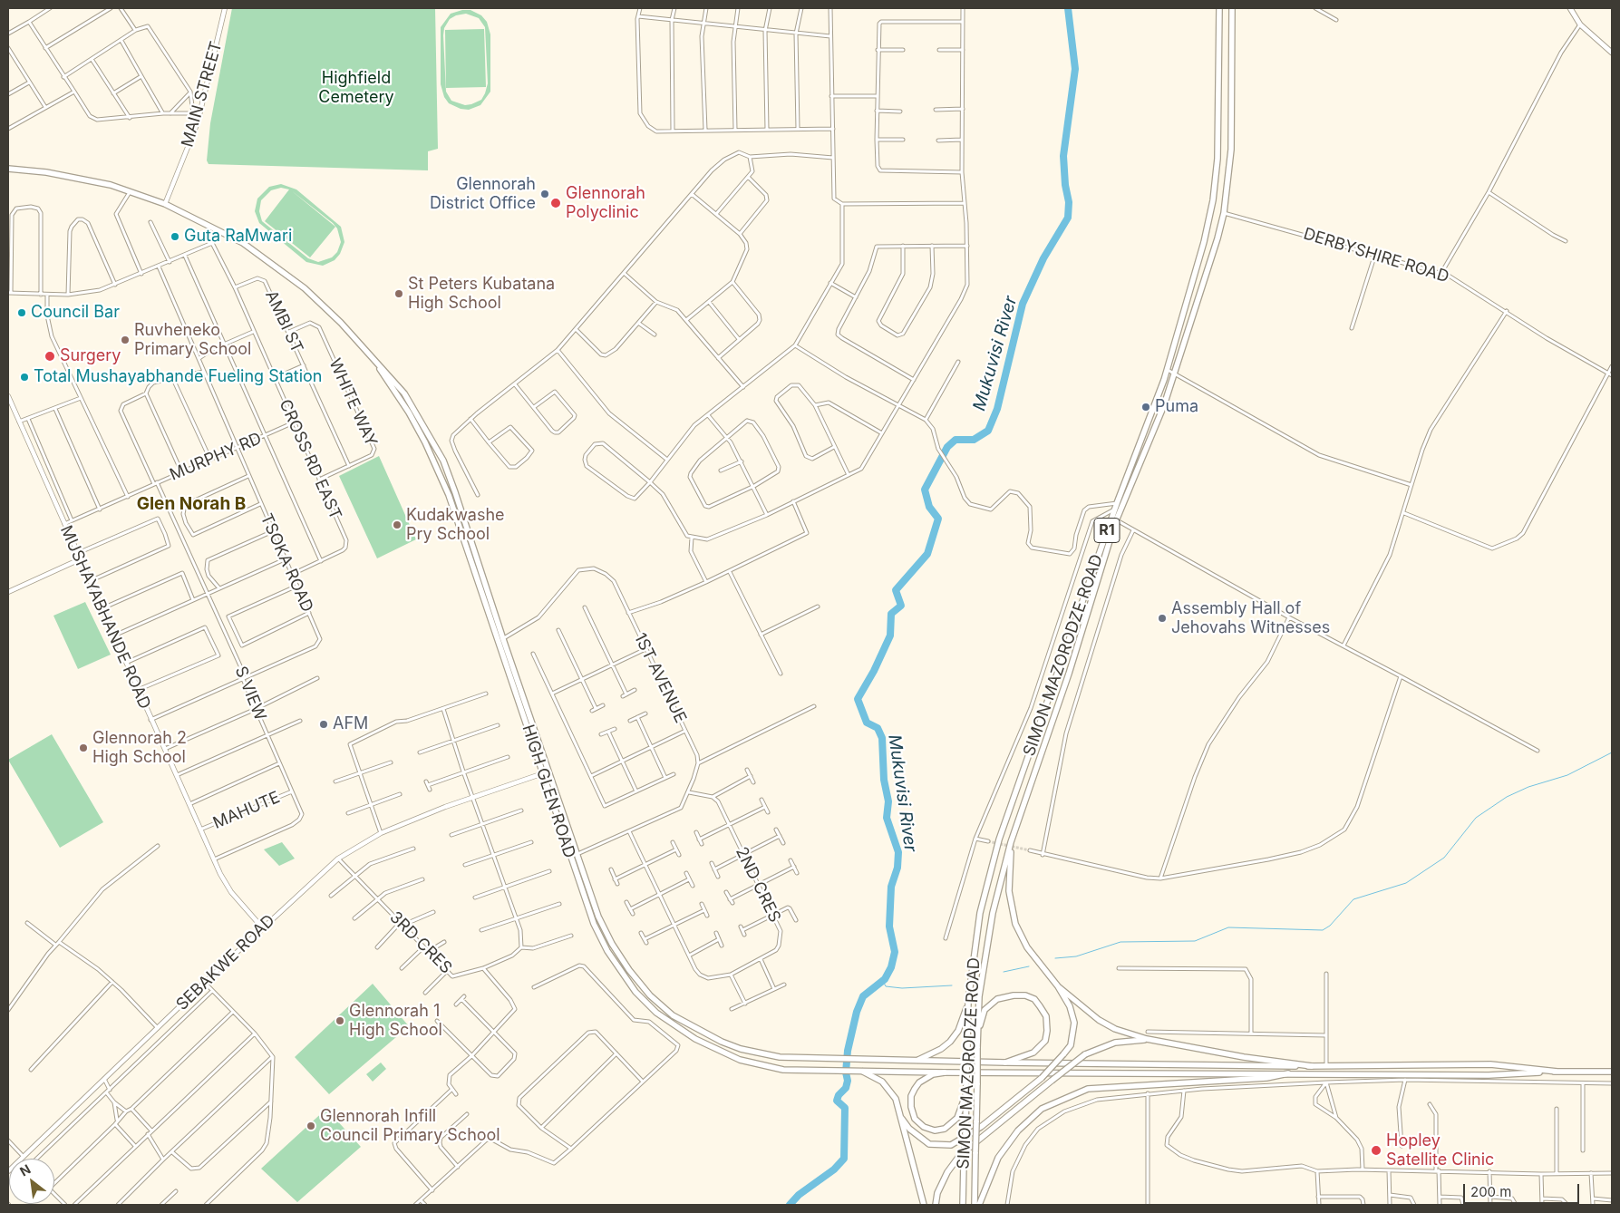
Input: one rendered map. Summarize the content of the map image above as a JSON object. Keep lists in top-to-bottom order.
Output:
{
  "streets": {
    "main road": ["R1", "SIMON MAZORODZE ROAD", "HIGH GLEN ROAD"],
    "street": [
      "MAIN STREET",
      "DERBYSHIRE ROAD",
      "AMBI ST",
      "WHITE WAY",
      "MURPHY RD",
      "CROSS RD EAST",
      "TSOKA ROAD",
      "MUSHAYABHANDE ROAD",
      "1ST AVENUE",
      "S VIEW",
      "MAHUTE",
      "2ND CRES",
      "3RD CRES",
      "SEBAKWE ROAD"
    ]
  },
  "crossings": [
    ["MAIN STREET", "HIGH GLEN ROAD"],
    ["DERBYSHIRE ROAD", "SIMON MAZORODZE ROAD"],
    ["AMBI ST", "WHITE WAY"],
    ["AMBI ST", "CROSS RD EAST"],
    ["WHITE WAY", "CROSS RD EAST"],
    ["MURPHY RD", "CROSS RD EAST"],
    ["MURPHY RD", "TSOKA ROAD"],
    ["MURPHY RD", "MUSHAYABHANDE ROAD"],
    ["MURPHY RD", "S VIEW"],
    ["CROSS RD EAST", "TSOKA ROAD"],
    ["TSOKA ROAD", "S VIEW"],
    ["MUSHAYABHANDE ROAD", "S VIEW"],
    ["MUSHAYABHANDE ROAD", "MAHUTE"],
    ["MUSHAYABHANDE ROAD", "SEBAKWE ROAD"],
    ["1ST AVENUE", "HIGH GLEN ROAD"],
    ["S VIEW", "MAHUTE"],
    ["HIGH GLEN ROAD", "SEBAKWE ROAD"],
    ["3RD CRES", "SEBAKWE ROAD"]
  ],
  "districts": ["Glen Norah B"],
  "water": ["Mukuvisi River"],
  "parks": ["Highfield Cemetery"],
  "places": [
    "Glennorah District Office",
    "Glennorah Polyclinic",
    "Guta RaMwari",
    "St Peters Kubatana High School",
    "Council Bar",
    "Ruvheneko Primary School",
    "Surgery",
    "Total Mushayabhande Fueling Station",
    "Puma",
    "Kudakwashe Pry School",
    "Assembly Hall of Jehovahs Witnesses",
    "AFM",
    "Glennorah 2 High School",
    "Glennorah 1 High School",
    "Glennorah Infill Council Primary School",
    "Hopley Satellite Clinic"
  ],
  "scale_bar": "200 m",
  "north": "top left"
}
